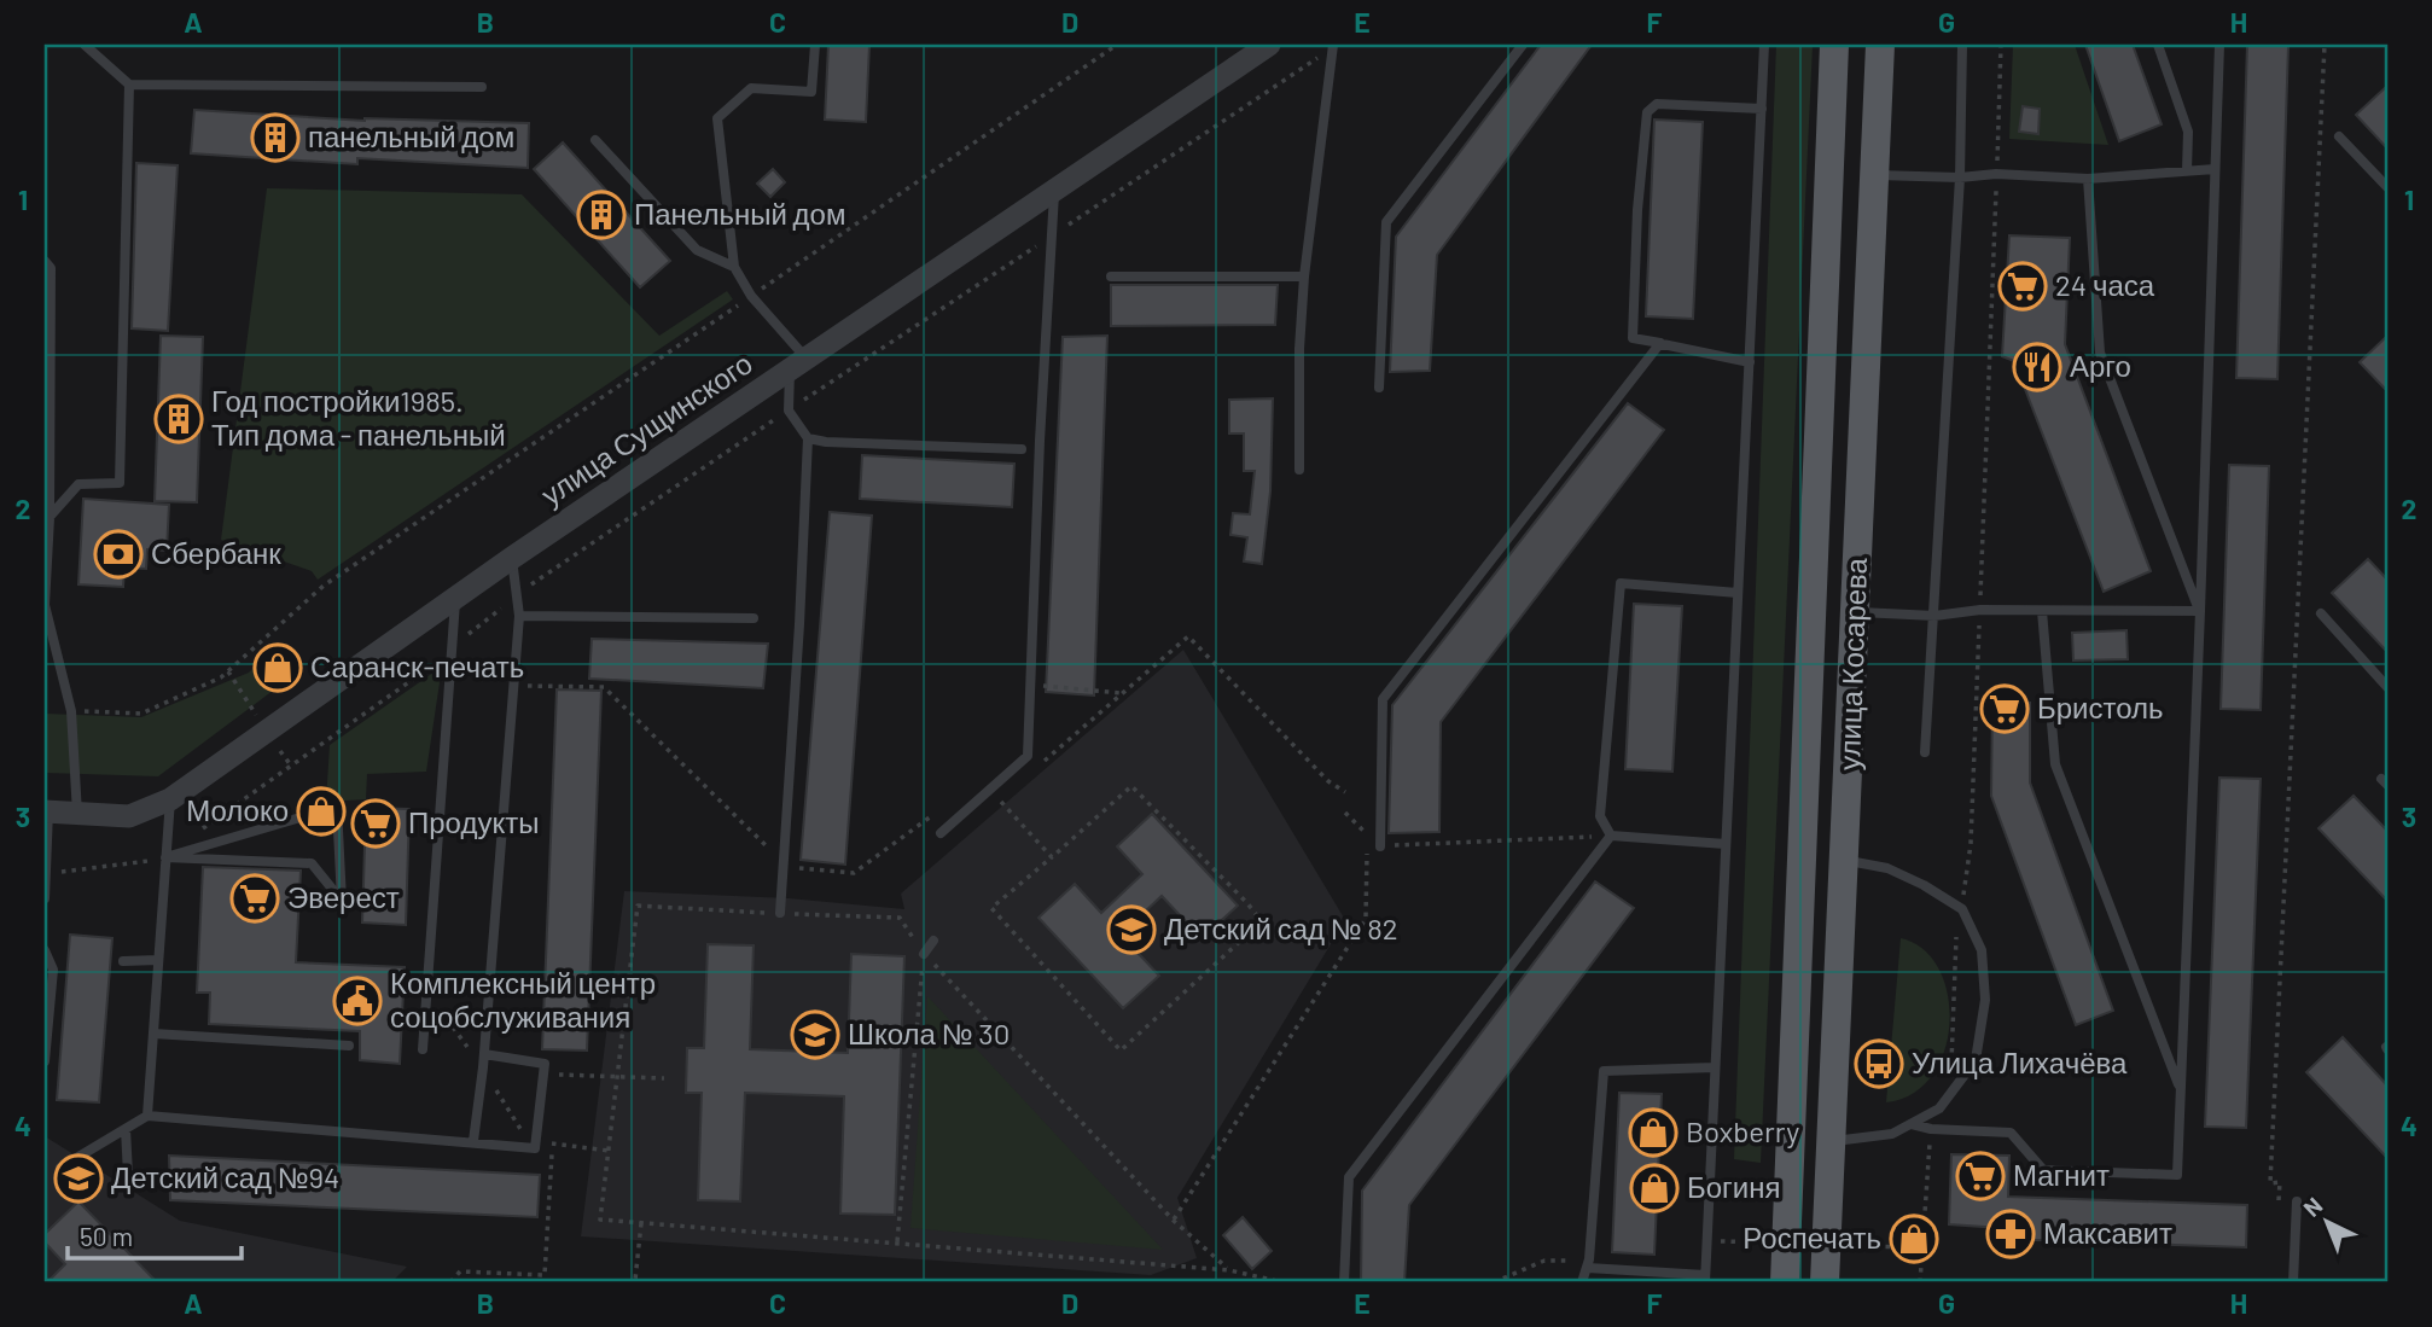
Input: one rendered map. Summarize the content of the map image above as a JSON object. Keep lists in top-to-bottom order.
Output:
{
  "streets": {
    "main road": ["улица Косарева"],
    "street": ["улица Сущинского"]
  },
  "places": {
    "building": ["панельный дом", "Панельный дом", "Год постройки1985. Тип дома - панельный"],
    "supermarket": [
      "24 часа",
      "Бристоль",
      "Продукты",
      "Эверест",
      "Магнит"
    ],
    "restaurant": ["Арго"],
    "bank": ["Сбербанк"],
    "shop": [
      "Саранск-печать",
      "Молоко",
      "Boxberry",
      "Богиня",
      "Роспечать"
    ],
    "school or university": ["Детский сад № 82", "Школа № 30", "Детский сад №94"],
    "public building": ["Комплексный центр соцобслуживания"],
    "bus stop": ["Улица Лихачёва"],
    "pharmacy": ["Максавит"]
  },
  "scale_bar": "50 m",
  "north": "top left",
  "grid": {
    "columns": [
      "A",
      "B",
      "C",
      "D",
      "E",
      "F",
      "G",
      "H"
    ],
    "rows": [
      "1",
      "2",
      "3",
      "4"
    ]
  }
}
